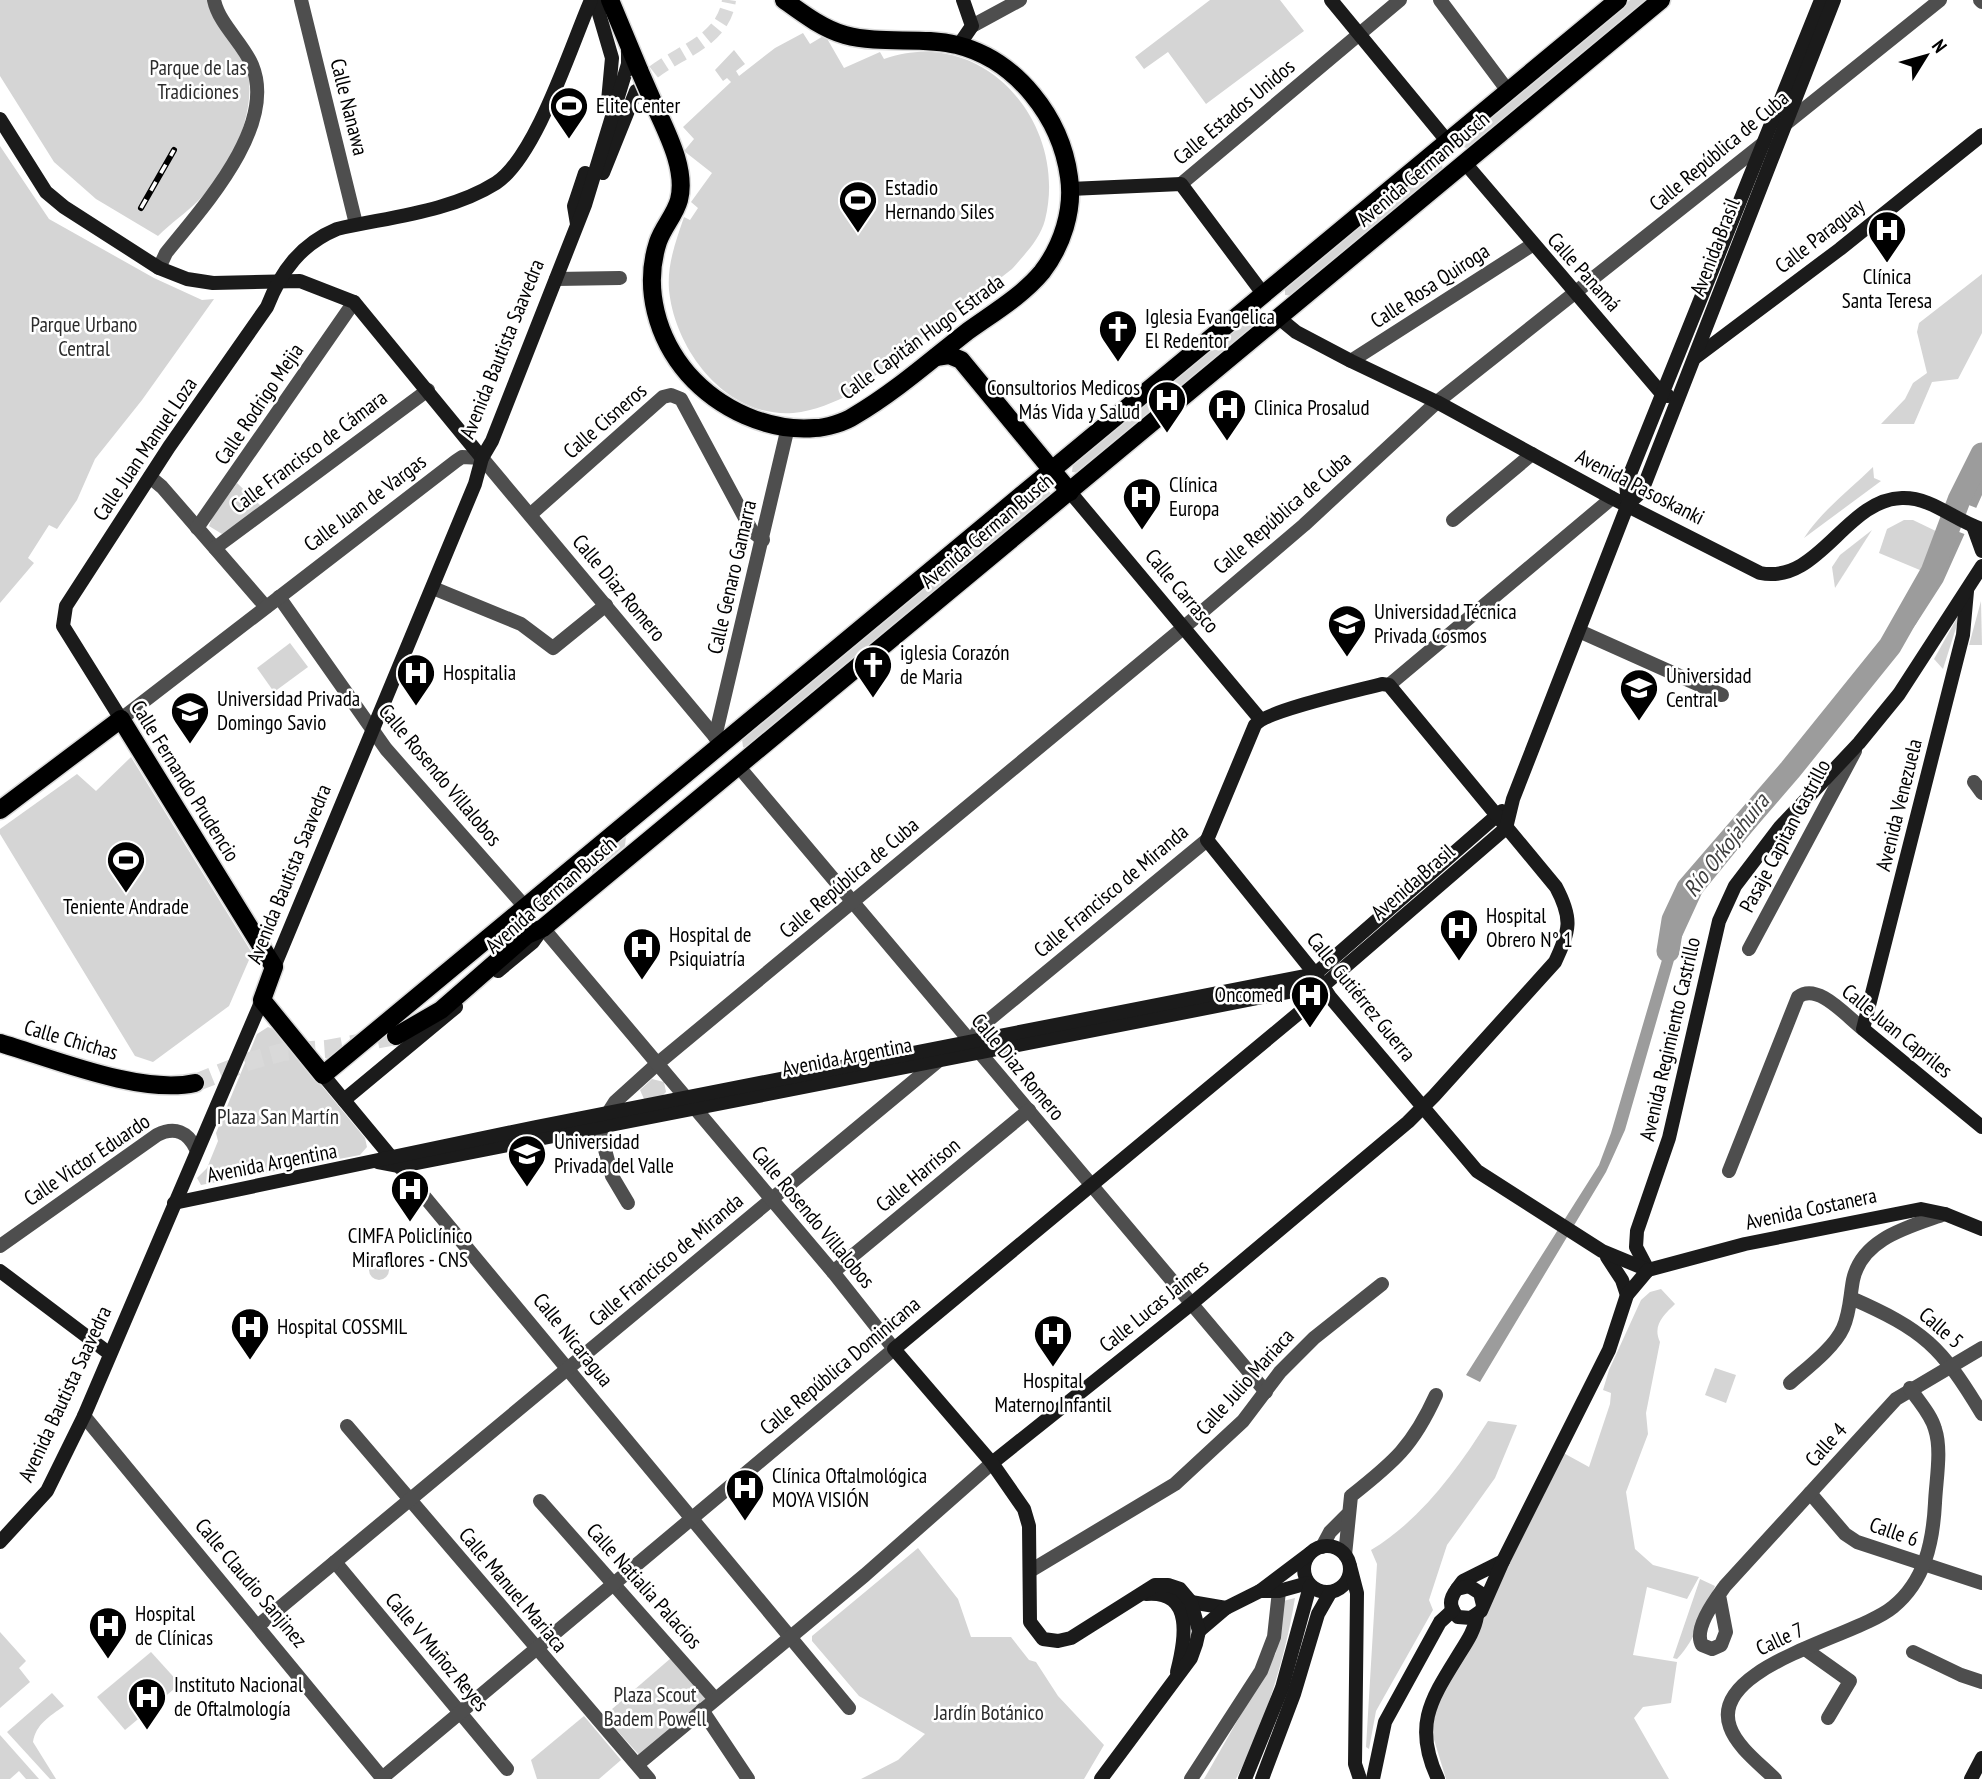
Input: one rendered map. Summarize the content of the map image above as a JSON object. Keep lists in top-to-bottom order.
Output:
{
  "streets": {
    "main road": [
      "Calle Estados Unidos",
      "Avenida German Busch",
      "Calle Paraguay",
      "Avenida Brasil",
      "Calle Panamá",
      "Calle Capitán Hugo Estrada",
      "Avenida Bautista Saavedra",
      "Calle Juan Manuel Loza",
      "Avenida Pasoskanki",
      "Calle Carrasco",
      "Calle Rosendo Villalobos",
      "Calle Fernando Prudencio",
      "Avenida Venezuela",
      "Calle Francisco de Miranda",
      "Calle Gutiérrez Guerra",
      "Calle Juan Capriles",
      "Avenida Regimiento Castrillo",
      "Calle Chichas",
      "Avenida Argentina",
      "Avenida Costanera",
      "Calle Lucas Jaimes",
      "Calle Nicaragua",
      "Calle República Dominicana"
    ],
    "street": [
      "Calle Nanawa",
      "Calle República de Cuba",
      "Calle Rosa Quiroga",
      "Calle Rodrigo Mejia",
      "Calle Cisneros",
      "Calle Francisco de Cámara",
      "Calle Juan de Vargas",
      "Calle Genaro Gamarra",
      "Calle Diaz Romero",
      "Pasaje Capitan Castrillo",
      "Calle Victor Eduardo",
      "Calle Harrison",
      "Calle 5",
      "Calle Julio Mariaca",
      "Calle 4",
      "Calle 6",
      "Calle Claudio Sanjinez",
      "Calle Natialia Palacios",
      "Calle Manuel Mariaca",
      "Calle 7",
      "Calle V Muñoz Reyes"
    ]
  },
  "crossings": [
    ["Calle Estados Unidos", "Calle Capitán Hugo Estrada"],
    ["Calle República de Cuba", "Avenida Brasil"],
    ["Calle República de Cuba", "Calle Panamá"],
    ["Calle República de Cuba", "Avenida Pasoskanki"],
    ["Calle República de Cuba", "Calle Diaz Romero"],
    ["Calle República de Cuba", "Calle Carrasco"],
    ["Calle República de Cuba", "Calle Rosendo Villalobos"],
    ["Calle República de Cuba", "Avenida Argentina"],
    ["Avenida German Busch", "Calle Panamá"],
    ["Avenida German Busch", "Avenida Pasoskanki"],
    ["Avenida German Busch", "Calle Genaro Gamarra"],
    ["Avenida German Busch", "Calle Diaz Romero"],
    ["Avenida German Busch", "Calle Carrasco"],
    ["Avenida German Busch", "Calle Rosendo Villalobos"],
    ["Avenida German Busch", "Calle Nicaragua"],
    ["Calle Paraguay", "Avenida Brasil"],
    ["Avenida Brasil", "Calle Panamá"],
    ["Avenida Brasil", "Avenida Pasoskanki"],
    ["Avenida Brasil", "Calle Gutiérrez Guerra"],
    ["Avenida Brasil", "Avenida Argentina"],
    ["Avenida Brasil", "Calle Lucas Jaimes"],
    ["Avenida Brasil", "Calle República Dominicana"],
    ["Calle Panamá", "Calle Rosa Quiroga"],
    ["Calle Rosa Quiroga", "Avenida Pasoskanki"],
    ["Calle Capitán Hugo Estrada", "Avenida Bautista Saavedra"],
    ["Calle Capitán Hugo Estrada", "Calle Genaro Gamarra"],
    ["Avenida Bautista Saavedra", "Calle Juan de Vargas"],
    ["Avenida Bautista Saavedra", "Calle Diaz Romero"],
    ["Avenida Bautista Saavedra", "Calle Rosendo Villalobos"],
    ["Avenida Bautista Saavedra", "Calle Fernando Prudencio"],
    ["Avenida Bautista Saavedra", "Avenida Argentina"],
    ["Avenida Bautista Saavedra", "Calle Victor Eduardo"],
    ["Avenida Bautista Saavedra", "Calle Nicaragua"],
    ["Avenida Bautista Saavedra", "Calle Claudio Sanjinez"],
    ["Calle Cisneros", "Calle Genaro Gamarra"],
    ["Calle Cisneros", "Calle Diaz Romero"],
    ["Calle Juan Manuel Loza", "Calle Fernando Prudencio"],
    ["Calle Juan de Vargas", "Calle Diaz Romero"],
    ["Calle Juan de Vargas", "Calle Rosendo Villalobos"],
    ["Calle Genaro Gamarra", "Calle Diaz Romero"],
    ["Calle Diaz Romero", "Calle Francisco de Miranda"],
    ["Calle Diaz Romero", "Avenida Argentina"],
    ["Calle Diaz Romero", "Calle Harrison"],
    ["Calle Diaz Romero", "Calle Lucas Jaimes"],
    ["Calle Diaz Romero", "Calle República Dominicana"],
    ["Calle Diaz Romero", "Calle Julio Mariaca"],
    ["Calle Carrasco", "Calle Francisco de Miranda"],
    ["Calle Rosendo Villalobos", "Calle Francisco de Miranda"],
    ["Calle Rosendo Villalobos", "Avenida Argentina"],
    ["Calle Rosendo Villalobos", "Calle Harrison"],
    ["Calle Rosendo Villalobos", "Calle Lucas Jaimes"],
    ["Calle Rosendo Villalobos", "Calle República Dominicana"],
    ["Calle Rosendo Villalobos", "Calle Julio Mariaca"],
    ["Avenida Venezuela", "Calle Juan Capriles"],
    ["Avenida Venezuela", "Avenida Regimiento Castrillo"],
    ["Pasaje Capitan Castrillo", "Avenida Regimiento Castrillo"],
    ["Calle Francisco de Miranda", "Calle Gutiérrez Guerra"],
    ["Calle Francisco de Miranda", "Avenida Argentina"],
    ["Calle Francisco de Miranda", "Calle Nicaragua"],
    ["Calle Francisco de Miranda", "Calle Claudio Sanjinez"],
    ["Calle Francisco de Miranda", "Calle Manuel Mariaca"],
    ["Calle Francisco de Miranda", "Calle V Muñoz Reyes"],
    ["Calle Gutiérrez Guerra", "Avenida Argentina"],
    ["Calle Gutiérrez Guerra", "Calle Lucas Jaimes"],
    ["Calle Gutiérrez Guerra", "Calle República Dominicana"],
    ["Avenida Argentina", "Calle Nicaragua"],
    ["Avenida Argentina", "Calle República Dominicana"],
    ["Calle Lucas Jaimes", "Calle Nicaragua"],
    ["Calle Lucas Jaimes", "Calle Natialia Palacios"],
    ["Calle Lucas Jaimes", "Calle Manuel Mariaca"],
    ["Calle 5", "Calle 4"],
    ["Calle Nicaragua", "Calle República Dominicana"],
    ["Calle República Dominicana", "Calle Claudio Sanjinez"],
    ["Calle República Dominicana", "Calle Natialia Palacios"],
    ["Calle República Dominicana", "Calle Manuel Mariaca"],
    ["Calle República Dominicana", "Calle V Muñoz Reyes"],
    ["Calle 4", "Calle 6"],
    ["Calle 6", "Calle 7"]
  ],
  "water": ["Río Orkojahuira"],
  "parks": [
    "Parque de las Tradiciones",
    "Parque Urbano Central",
    "Plaza San Martín",
    "Plaza Scout Badem Powell",
    "Jardín Botánico"
  ],
  "places": {
    "sports": ["Elite Center", "Estadio Hernando Siles", "Teniente Andrade"],
    "hospital": [
      "Clínica Santa Teresa",
      "Consultorios Medicos Más Vida y Salud",
      "Clinica Prosalud",
      "Clínica Europa",
      "Hospitalia",
      "Hospital Obrero N° 1",
      "Hospital de Psiquiatría",
      "Oncomed",
      "CIMFA Policlínico Miraflores - CNS",
      "Hospital COSSMIL",
      "Hospital Materno Infantil",
      "Clínica Oftalmológica MOYA VISIÓN",
      "Hospital de Clínicas",
      "Instituto Nacional de Oftalmología"
    ],
    "church": ["Iglesia Evangelica El Redentor", "iglesia Corazón de Maria"],
    "school or university": [
      "Universidad Técnica Privada Cosmos",
      "Universidad Central",
      "Universidad Privada Domingo Savio",
      "Universidad Privada del Valle"
    ]
  },
  "north": "top right"
}
